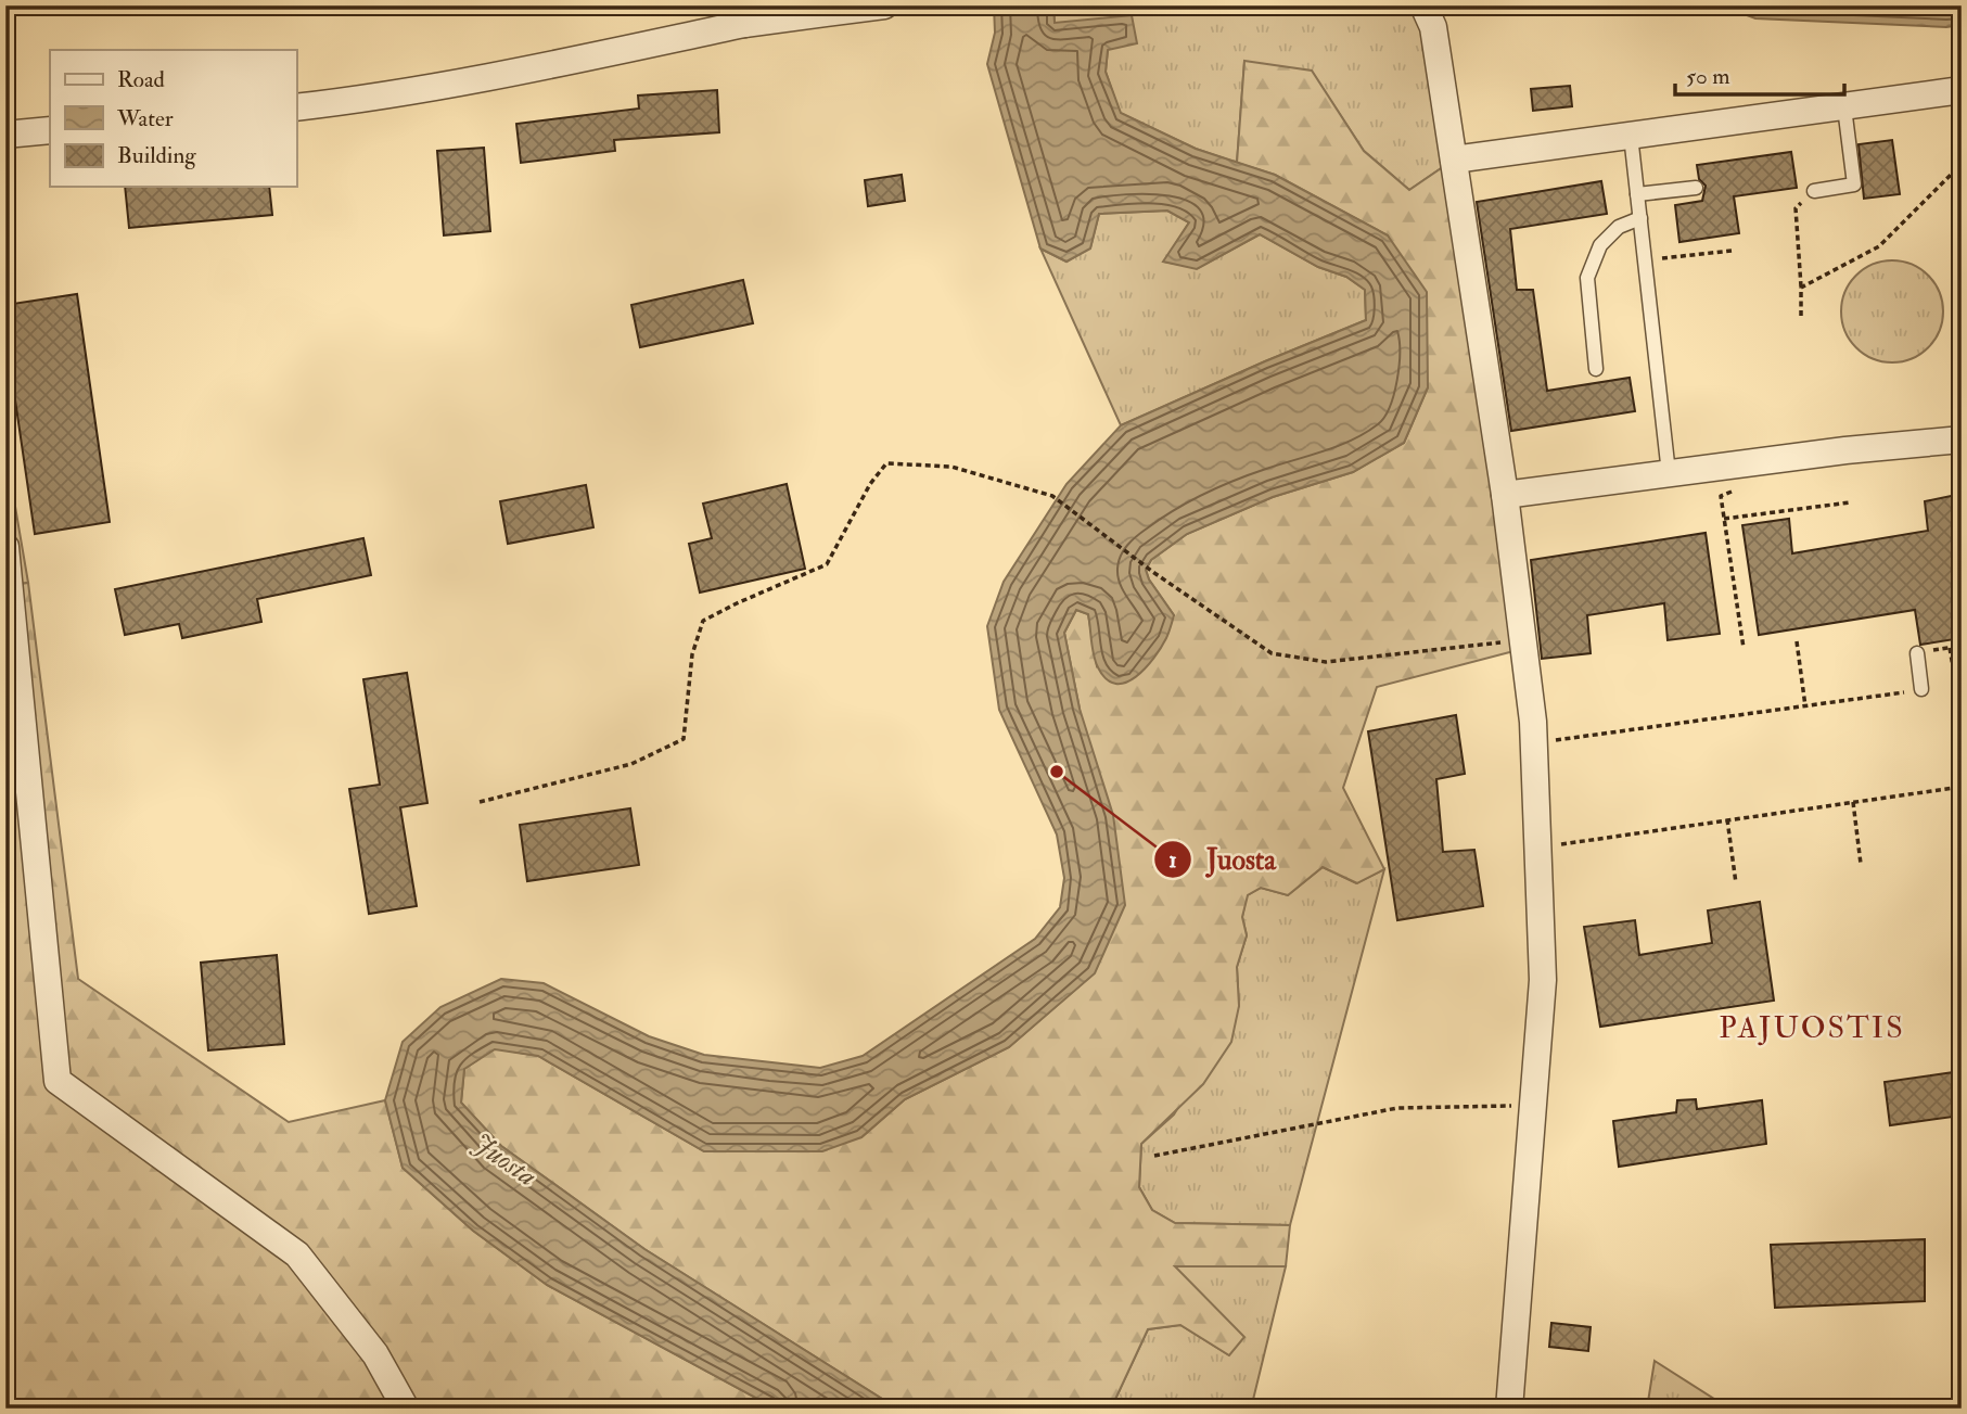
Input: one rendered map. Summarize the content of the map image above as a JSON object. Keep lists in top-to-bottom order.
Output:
{
  "districts": ["PAJUOSTIS"],
  "water": ["Juosta"],
  "places": ["Juosta"],
  "legend": ["Road", "Water", "Building"],
  "scale_bar": "50 m"
}
